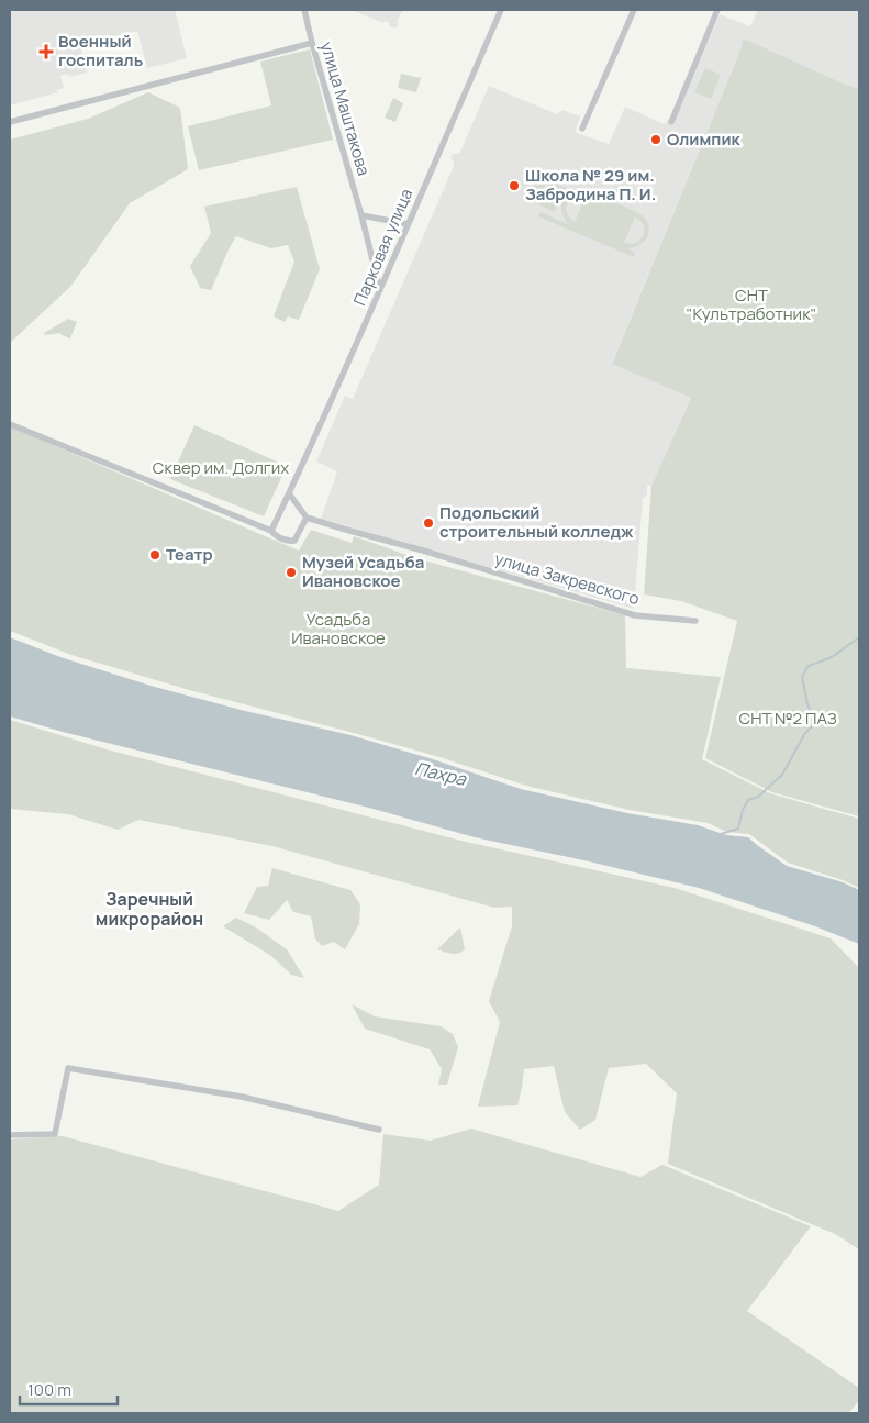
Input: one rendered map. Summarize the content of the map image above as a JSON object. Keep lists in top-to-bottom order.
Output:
{
  "streets": {
    "street": ["улица Маштакова", "Парковая улица", "улица Закревского"]
  },
  "crossings": [
    ["улица Маштакова", "Парковая улица"]
  ],
  "districts": ["Заречный микрорайон"],
  "water": ["Пахра"],
  "parks": [
    "СНТ \"Культработник\"",
    "Сквер им. Долгих",
    "Усадьба Ивановское",
    "СНТ №2 ПАЗ"
  ],
  "places": {
    "health": ["Военный госпиталь"],
    "other": [
      "Олимпик",
      "Школа № 29 им. Забродина П. И.",
      "Подольский строительный колледж",
      "Театр",
      "Музей Усадьба Ивановское"
    ]
  },
  "scale_bar": "100 m"
}
